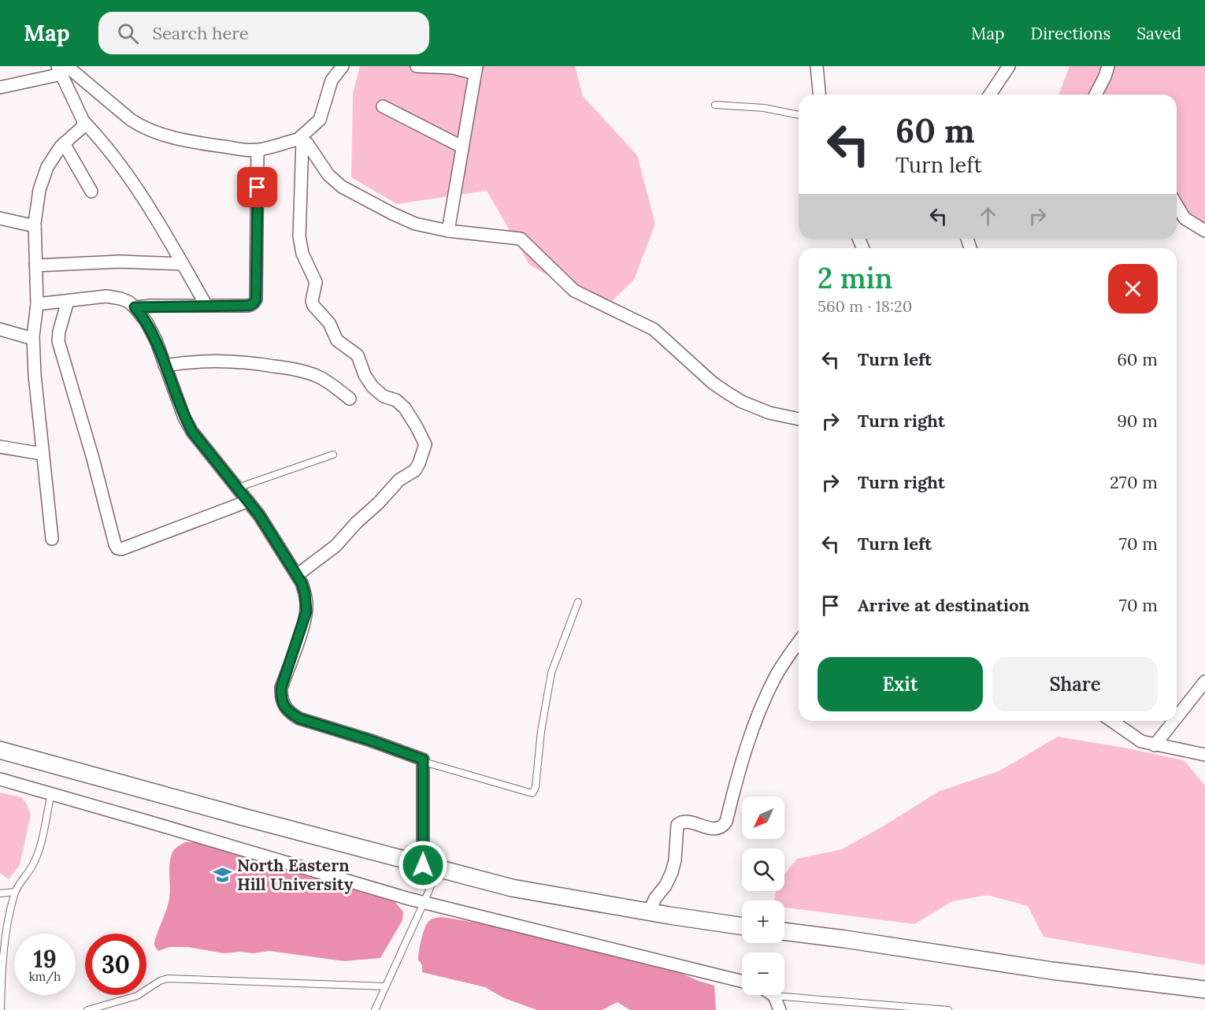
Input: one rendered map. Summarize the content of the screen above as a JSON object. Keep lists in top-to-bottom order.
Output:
{
  "places": {
    "school or university": ["North Eastern Hill University"]
  },
  "north": "bottom left",
  "page": {
    "header": "Map",
    "search": "Search here",
    "nav": ["Map", "Directions", "Saved"],
    "turn": ["60 m", "Turn left"],
    "heading": ["2 min", "560 m · 18:20"],
    "list": [
      {
        "name": "Turn left",
        "value": "60 m"
      },
      {
        "name": "Turn right",
        "value": "90 m"
      },
      {
        "name": "Turn right",
        "value": "270 m"
      },
      {
        "name": "Turn left",
        "value": "70 m"
      },
      {
        "name": "Arrive at destination",
        "value": "70 m"
      }
    ],
    "buttons": ["Exit", "Share"],
    "map_buttons": ["+", "−"],
    "speed": "19 km/h",
    "limit": "30"
  }
}
